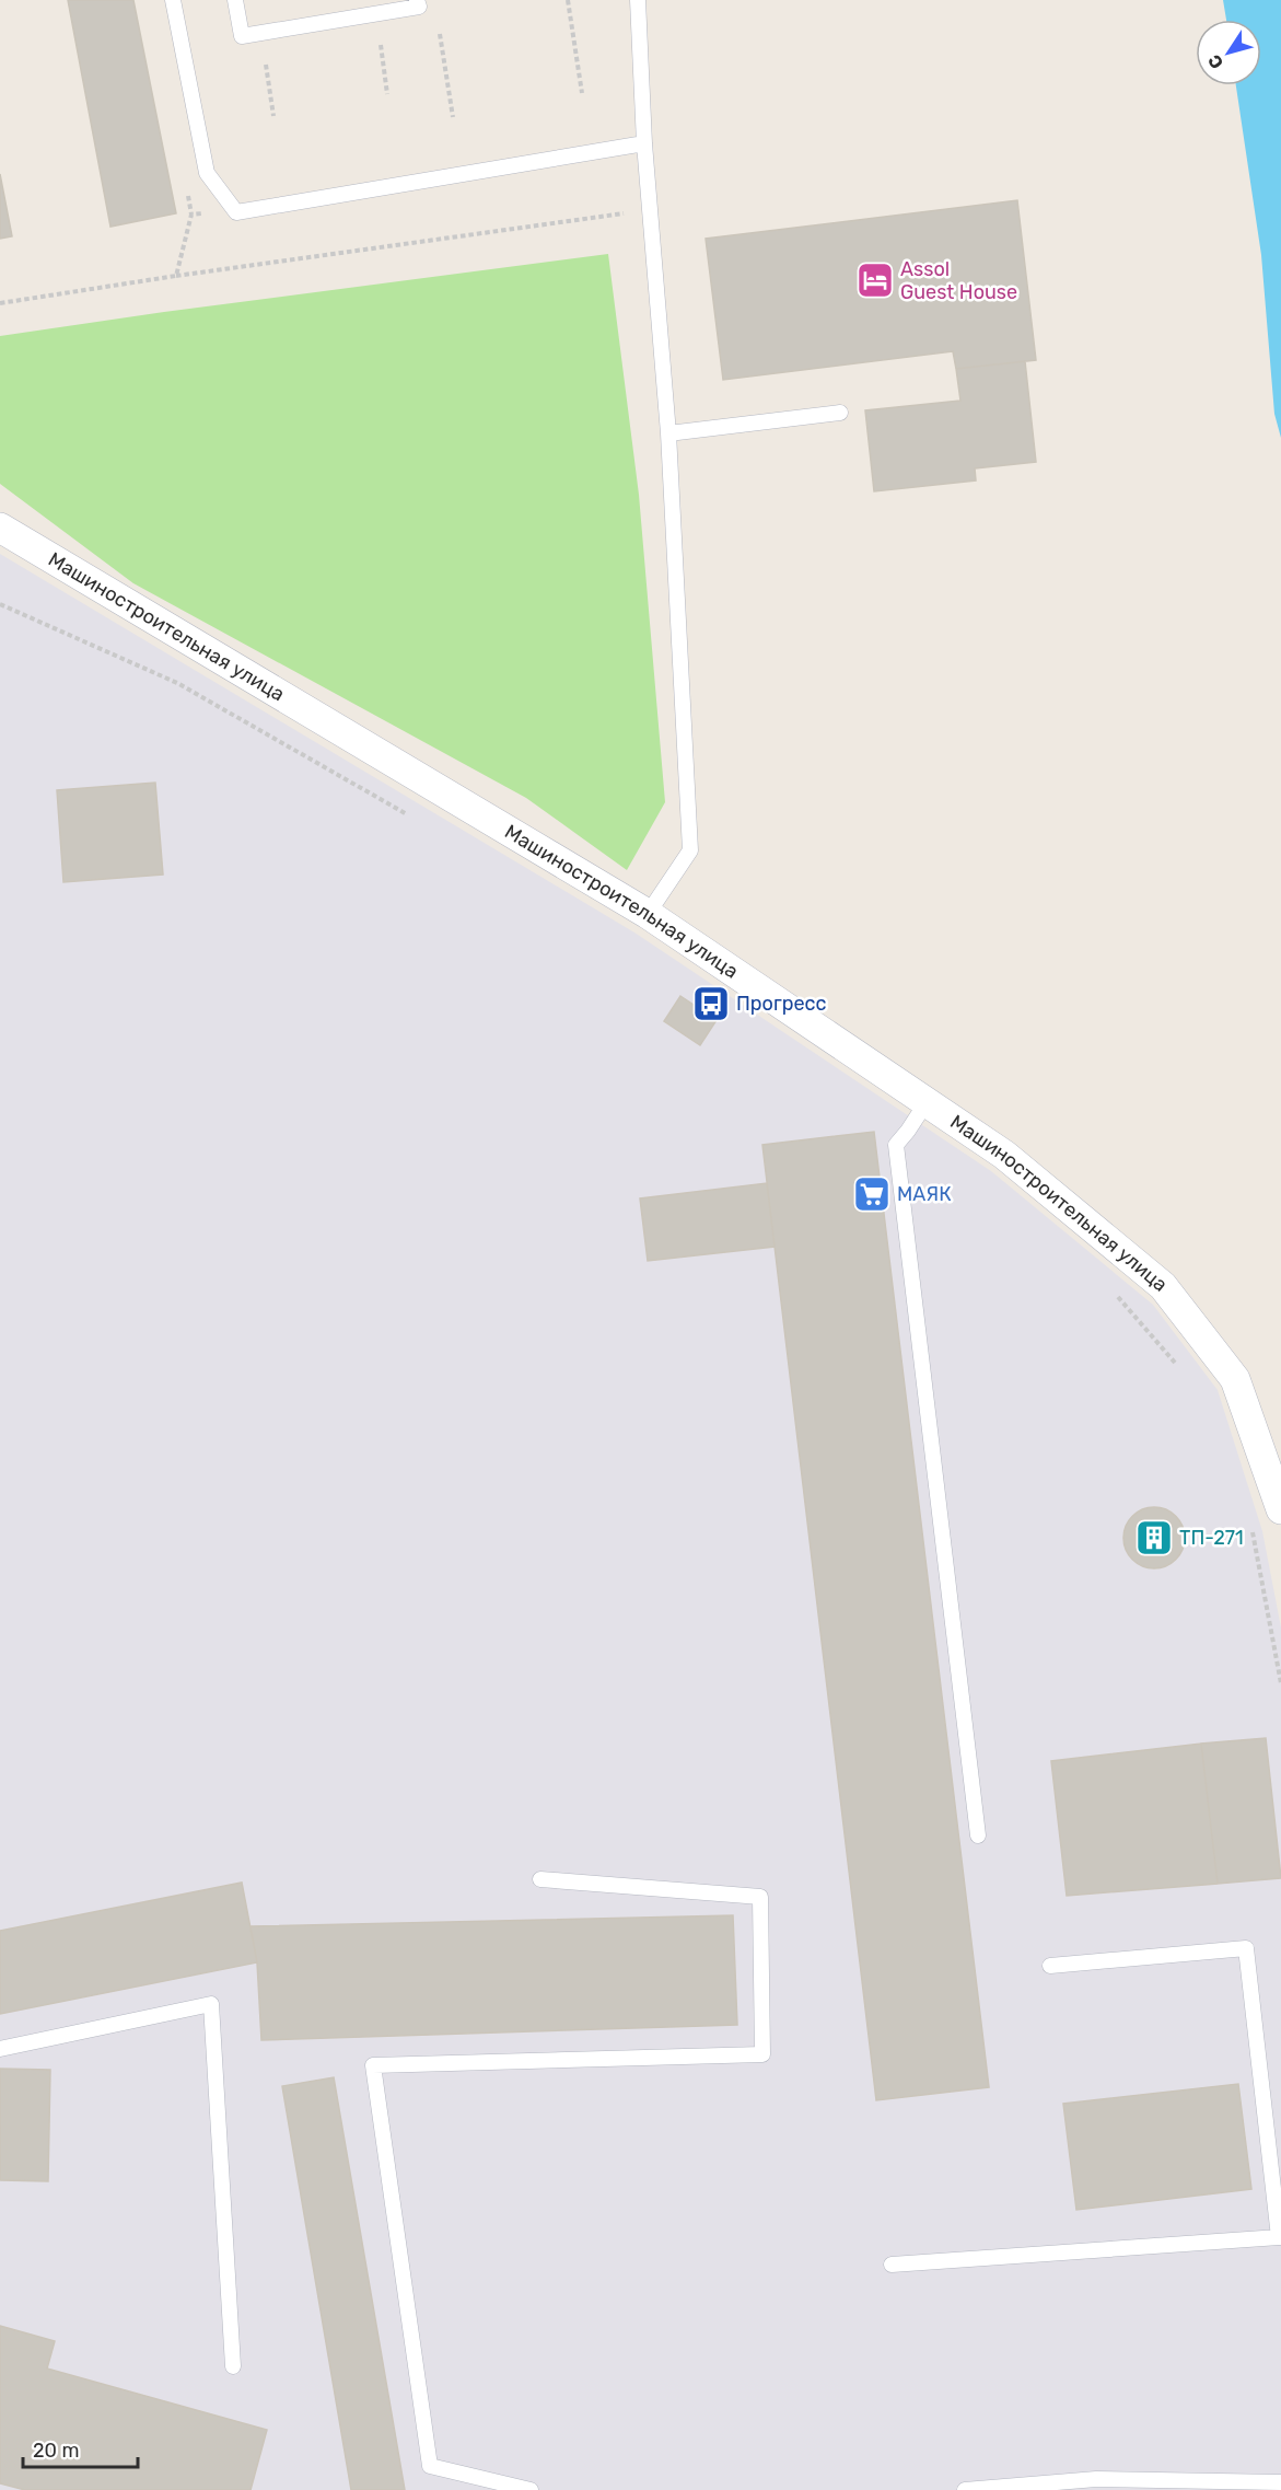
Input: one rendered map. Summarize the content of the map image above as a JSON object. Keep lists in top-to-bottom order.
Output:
{
  "streets": {
    "street": ["Машиностроительная улица"]
  },
  "places": {
    "hotel": ["Assol Guest House"],
    "bus stop": ["Прогресс"],
    "supermarket": ["МАЯК"],
    "building": ["ТП-271"]
  },
  "scale_bar": "20 m",
  "north": "bottom left"
}
